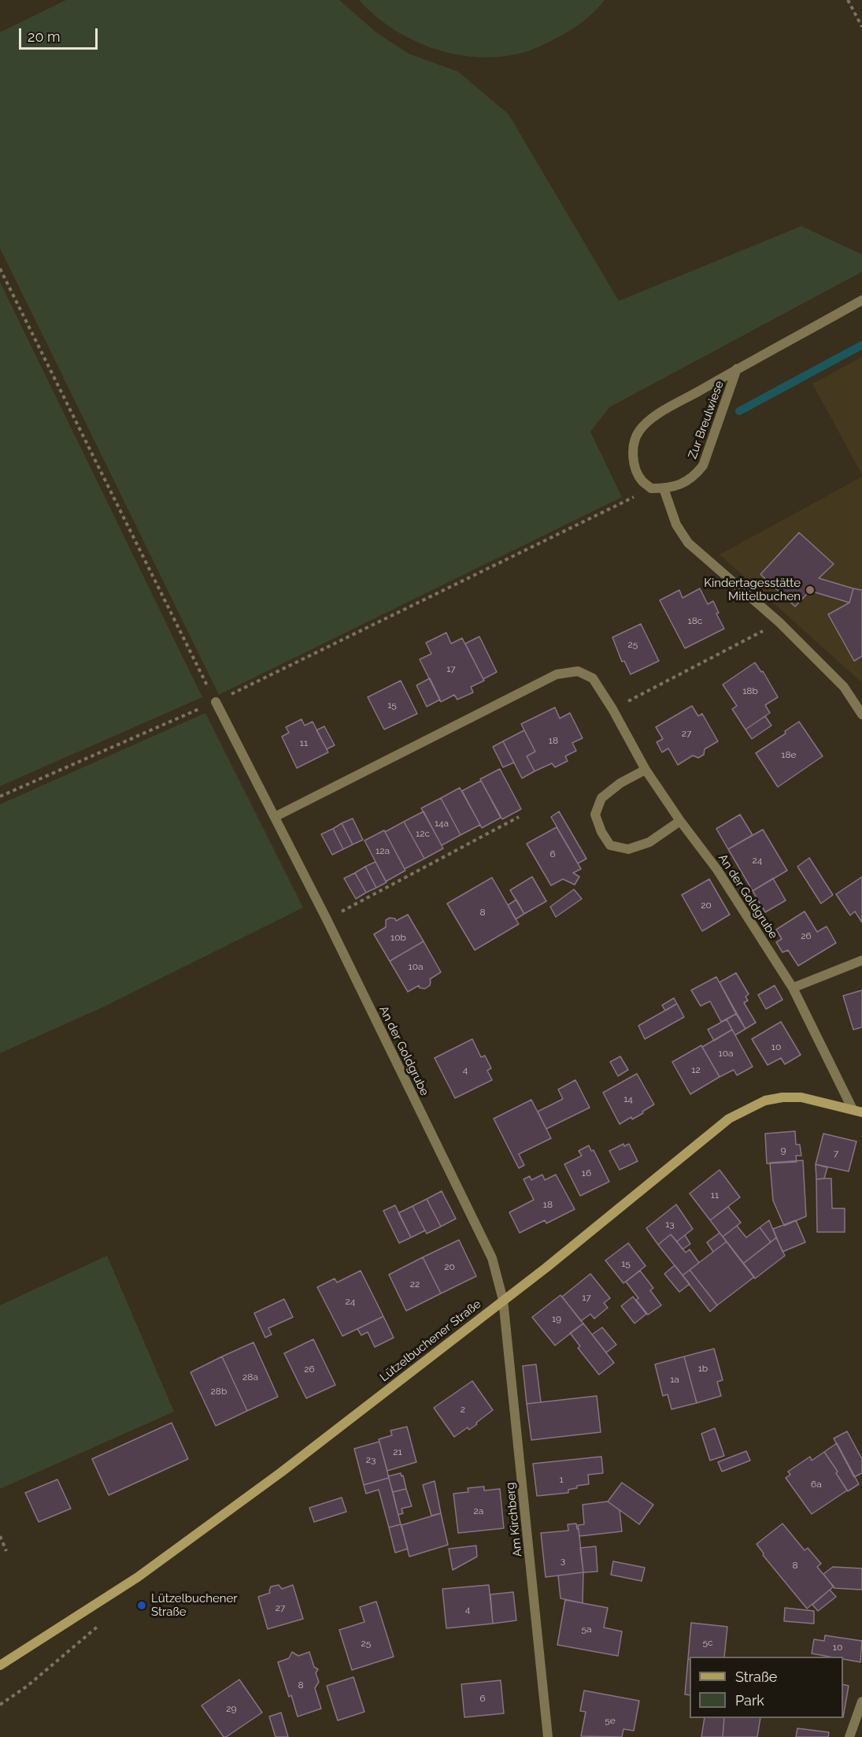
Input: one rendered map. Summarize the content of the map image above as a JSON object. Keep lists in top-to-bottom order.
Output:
{
  "streets": {
    "main road": ["Lützelbuchener Straße"],
    "street": ["Zur Breulwiese", "An der Goldgrube", "Am Kirchberg"]
  },
  "crossings": [
    ["An der Goldgrube", "Lützelbuchener Straße"],
    ["An der Goldgrube", "Am Kirchberg"],
    ["Lützelbuchener Straße", "Am Kirchberg"]
  ],
  "places": ["Kindertagesstätte Mittelbuchen", "Lützelbuchener Straße"],
  "house_numbers": [
    "18c",
    "25",
    "17",
    "18b",
    "15",
    "27",
    "18",
    "11",
    "18e",
    "14a",
    "12c",
    "12a",
    "6",
    "24",
    "20",
    "8",
    "26",
    "10b",
    "10a",
    "10",
    "10a",
    "4",
    "12",
    "14",
    "9",
    "7",
    "16",
    "11",
    "18",
    "13",
    "15",
    "20",
    "22",
    "17",
    "24",
    "19",
    "1b",
    "26",
    "28a",
    "1a",
    "28b",
    "2",
    "21",
    "23",
    "1",
    "6a",
    "2a",
    "3",
    "8",
    "27",
    "4",
    "5a",
    "5c",
    "25",
    "10",
    "8",
    "6",
    "29",
    "5e"
  ],
  "legend": ["Straße", "Park"],
  "scale_bar": "20 m"
}
